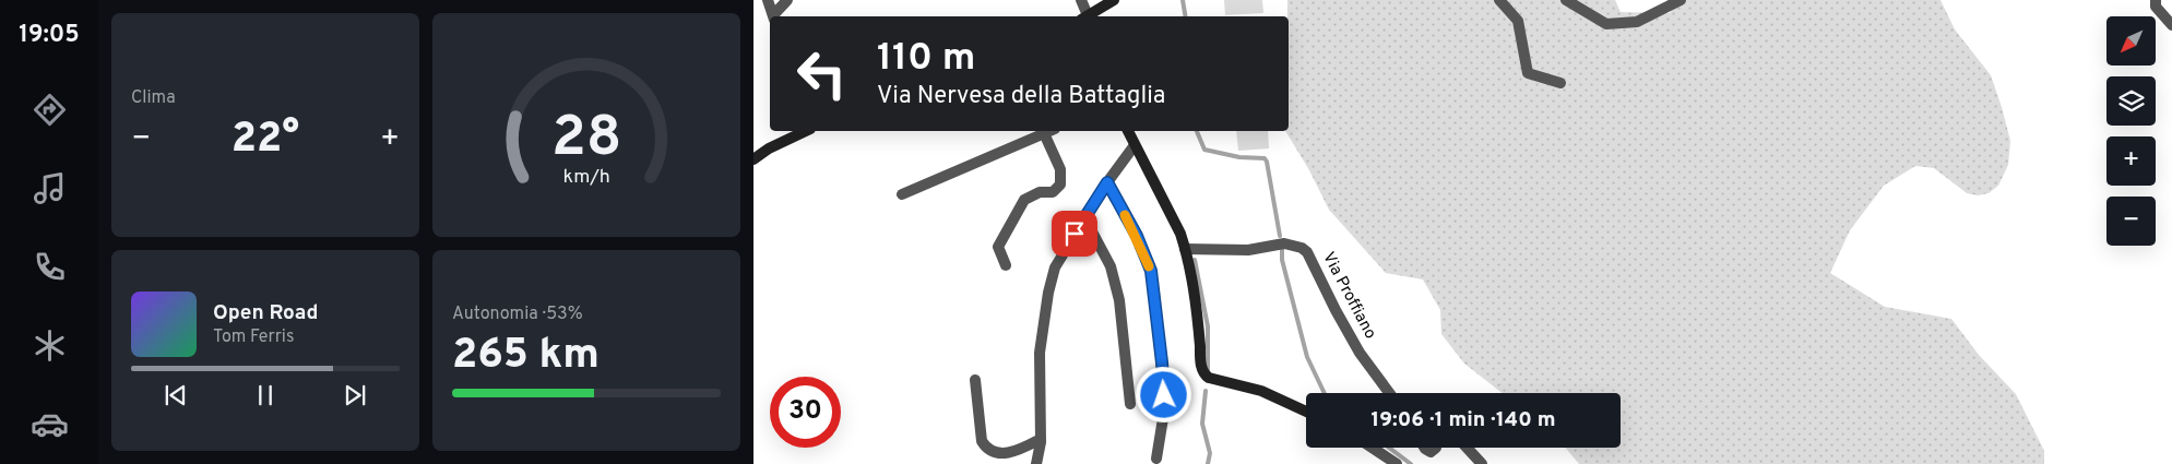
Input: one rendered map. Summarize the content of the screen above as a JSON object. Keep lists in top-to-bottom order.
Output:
{
  "streets": {
    "street": ["Via Proffiano"]
  },
  "north": "bottom left",
  "page": {
    "tabs": "19:05",
    "tile": [
      "Clima",
      ["Autonomia · 53%", "265 km"]
    ],
    "map_buttons": ["+", "−"],
    "turn": ["110 m", "Via Nervesa della Battaglia"],
    "heat": ["−", "22°", "+"],
    "song": ["Open Road", "Tom Ferris"],
    "limit": "30",
    "trip": "19:06 · 1 min · 140 m",
    "gauge": ["28", "km/h"]
  }
}
